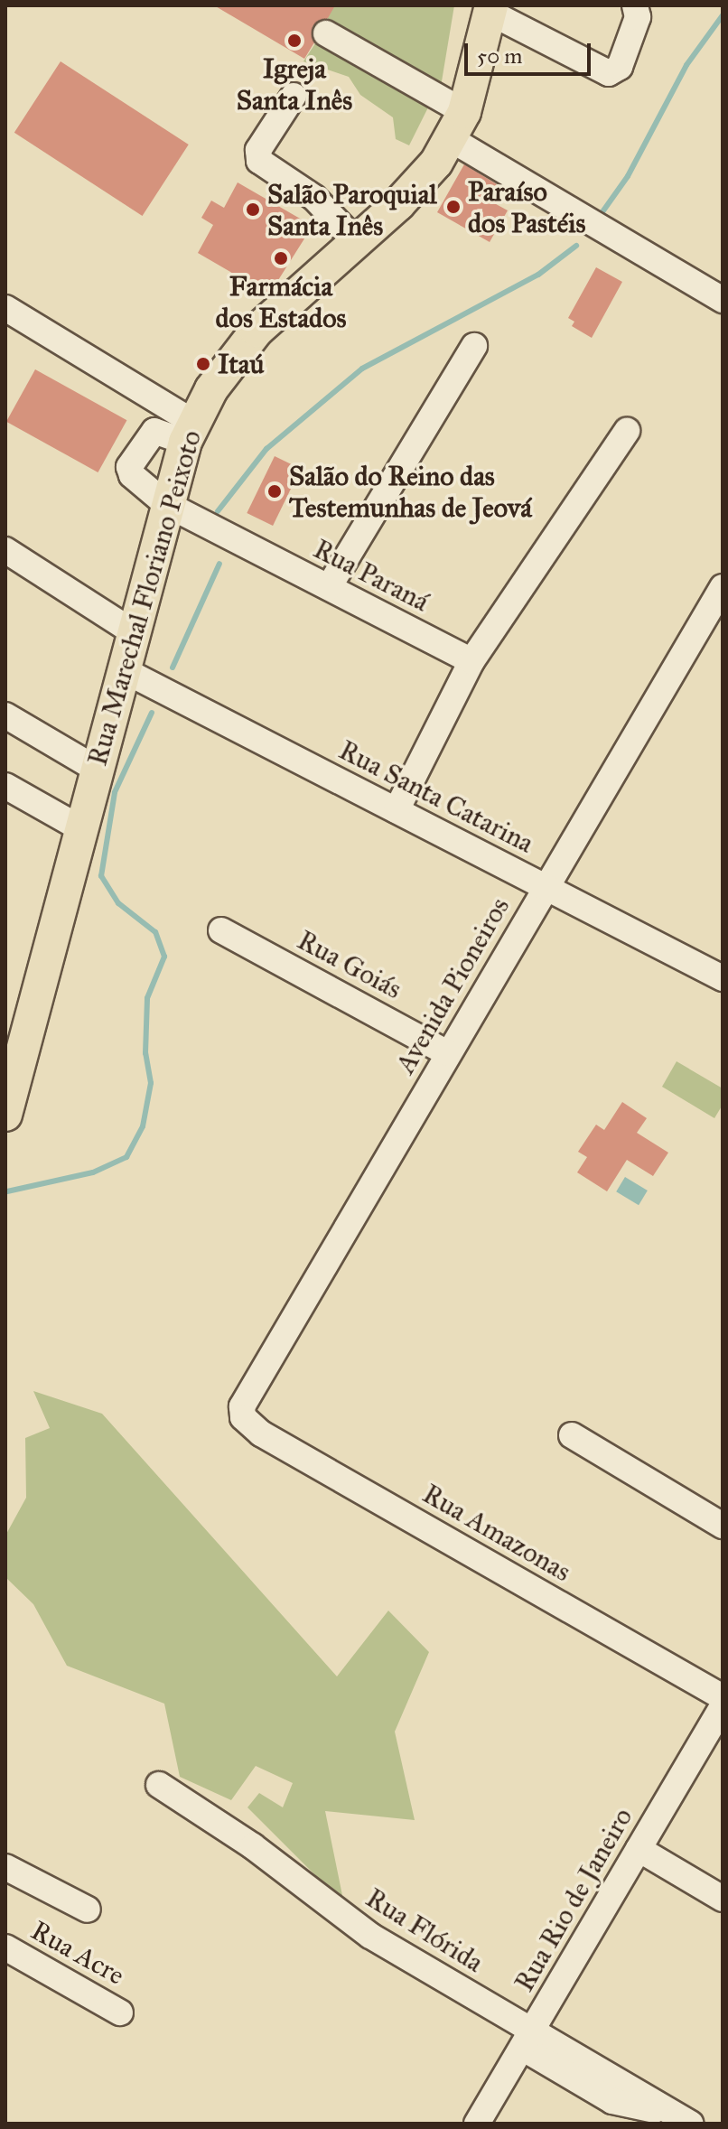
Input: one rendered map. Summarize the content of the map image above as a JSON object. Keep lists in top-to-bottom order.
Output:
{
  "streets": {
    "main road": ["Rua Marechal Floriano Peixoto"],
    "street": [
      "Rua Paraná",
      "Rua Santa Catarina",
      "Rua Goiás",
      "Avenida Pioneiros",
      "Rua Amazonas",
      "Rua Rio de Janeiro",
      "Rua Flórida",
      "Rua Acre"
    ]
  },
  "crossings": [
    ["Rua Paraná", "Rua Marechal Floriano Peixoto"],
    ["Rua Marechal Floriano Peixoto", "Rua Santa Catarina"],
    ["Rua Santa Catarina", "Avenida Pioneiros"],
    ["Rua Goiás", "Avenida Pioneiros"],
    ["Avenida Pioneiros", "Rua Amazonas"],
    ["Rua Rio de Janeiro", "Rua Flórida"]
  ],
  "places": [
    "Igreja Santa Inês",
    "Paraíso dos Pastéis",
    "Salão Paroquial Santa Inês",
    "Farmácia dos Estados",
    "Itaú",
    "Salão do Reino das Testemunhas de Jeová"
  ],
  "scale_bar": "50 m"
}
